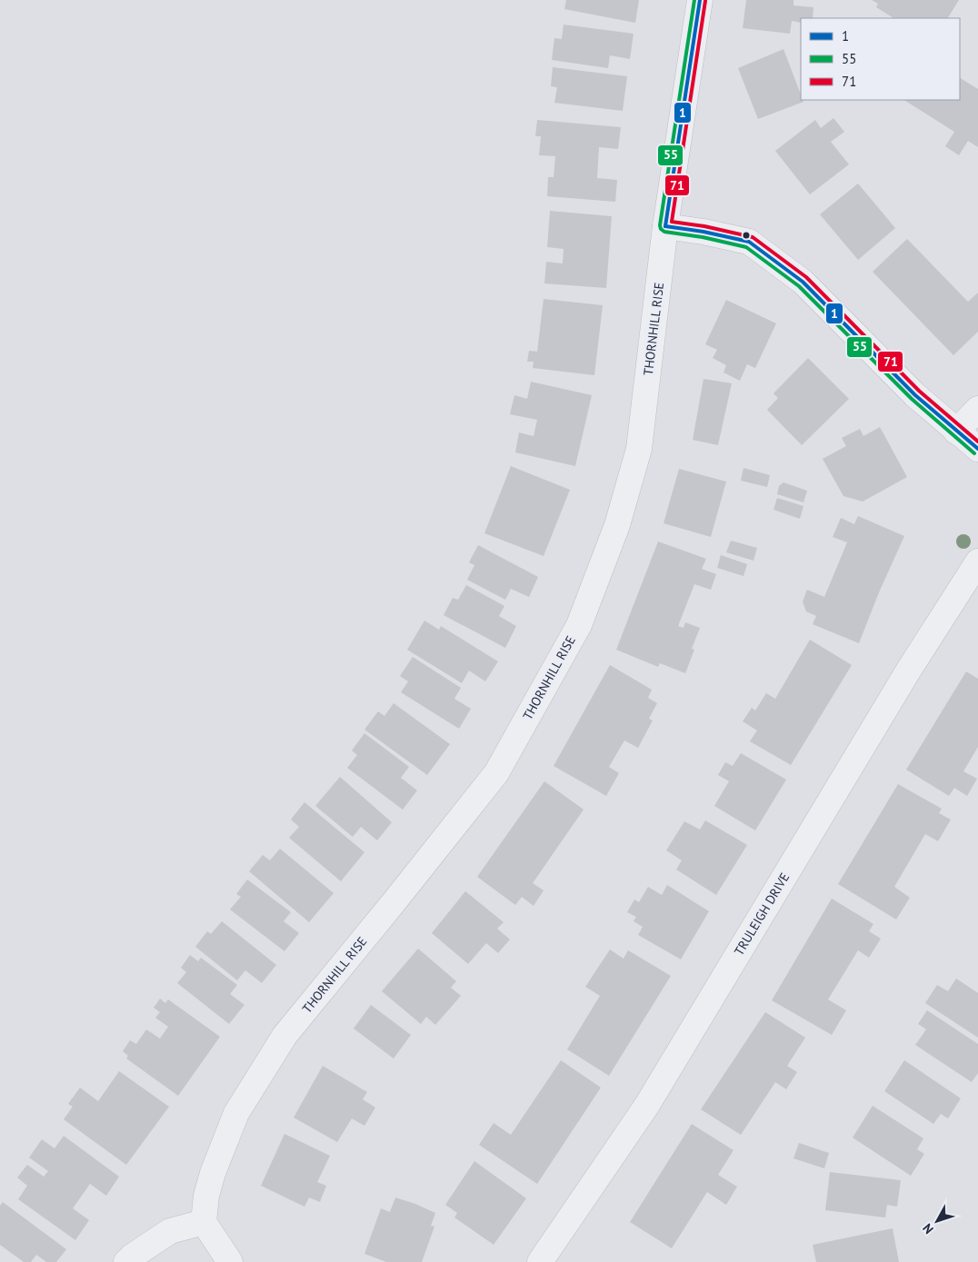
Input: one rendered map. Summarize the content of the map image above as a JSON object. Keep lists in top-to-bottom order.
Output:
{
  "streets": {
    "street": ["THORNHILL RISE", "TRULEIGH DRIVE"]
  },
  "lines": ["transit line 1", "transit line 55", "transit line 71"],
  "legend": ["1", "55", "71"],
  "north": "bottom left"
}
